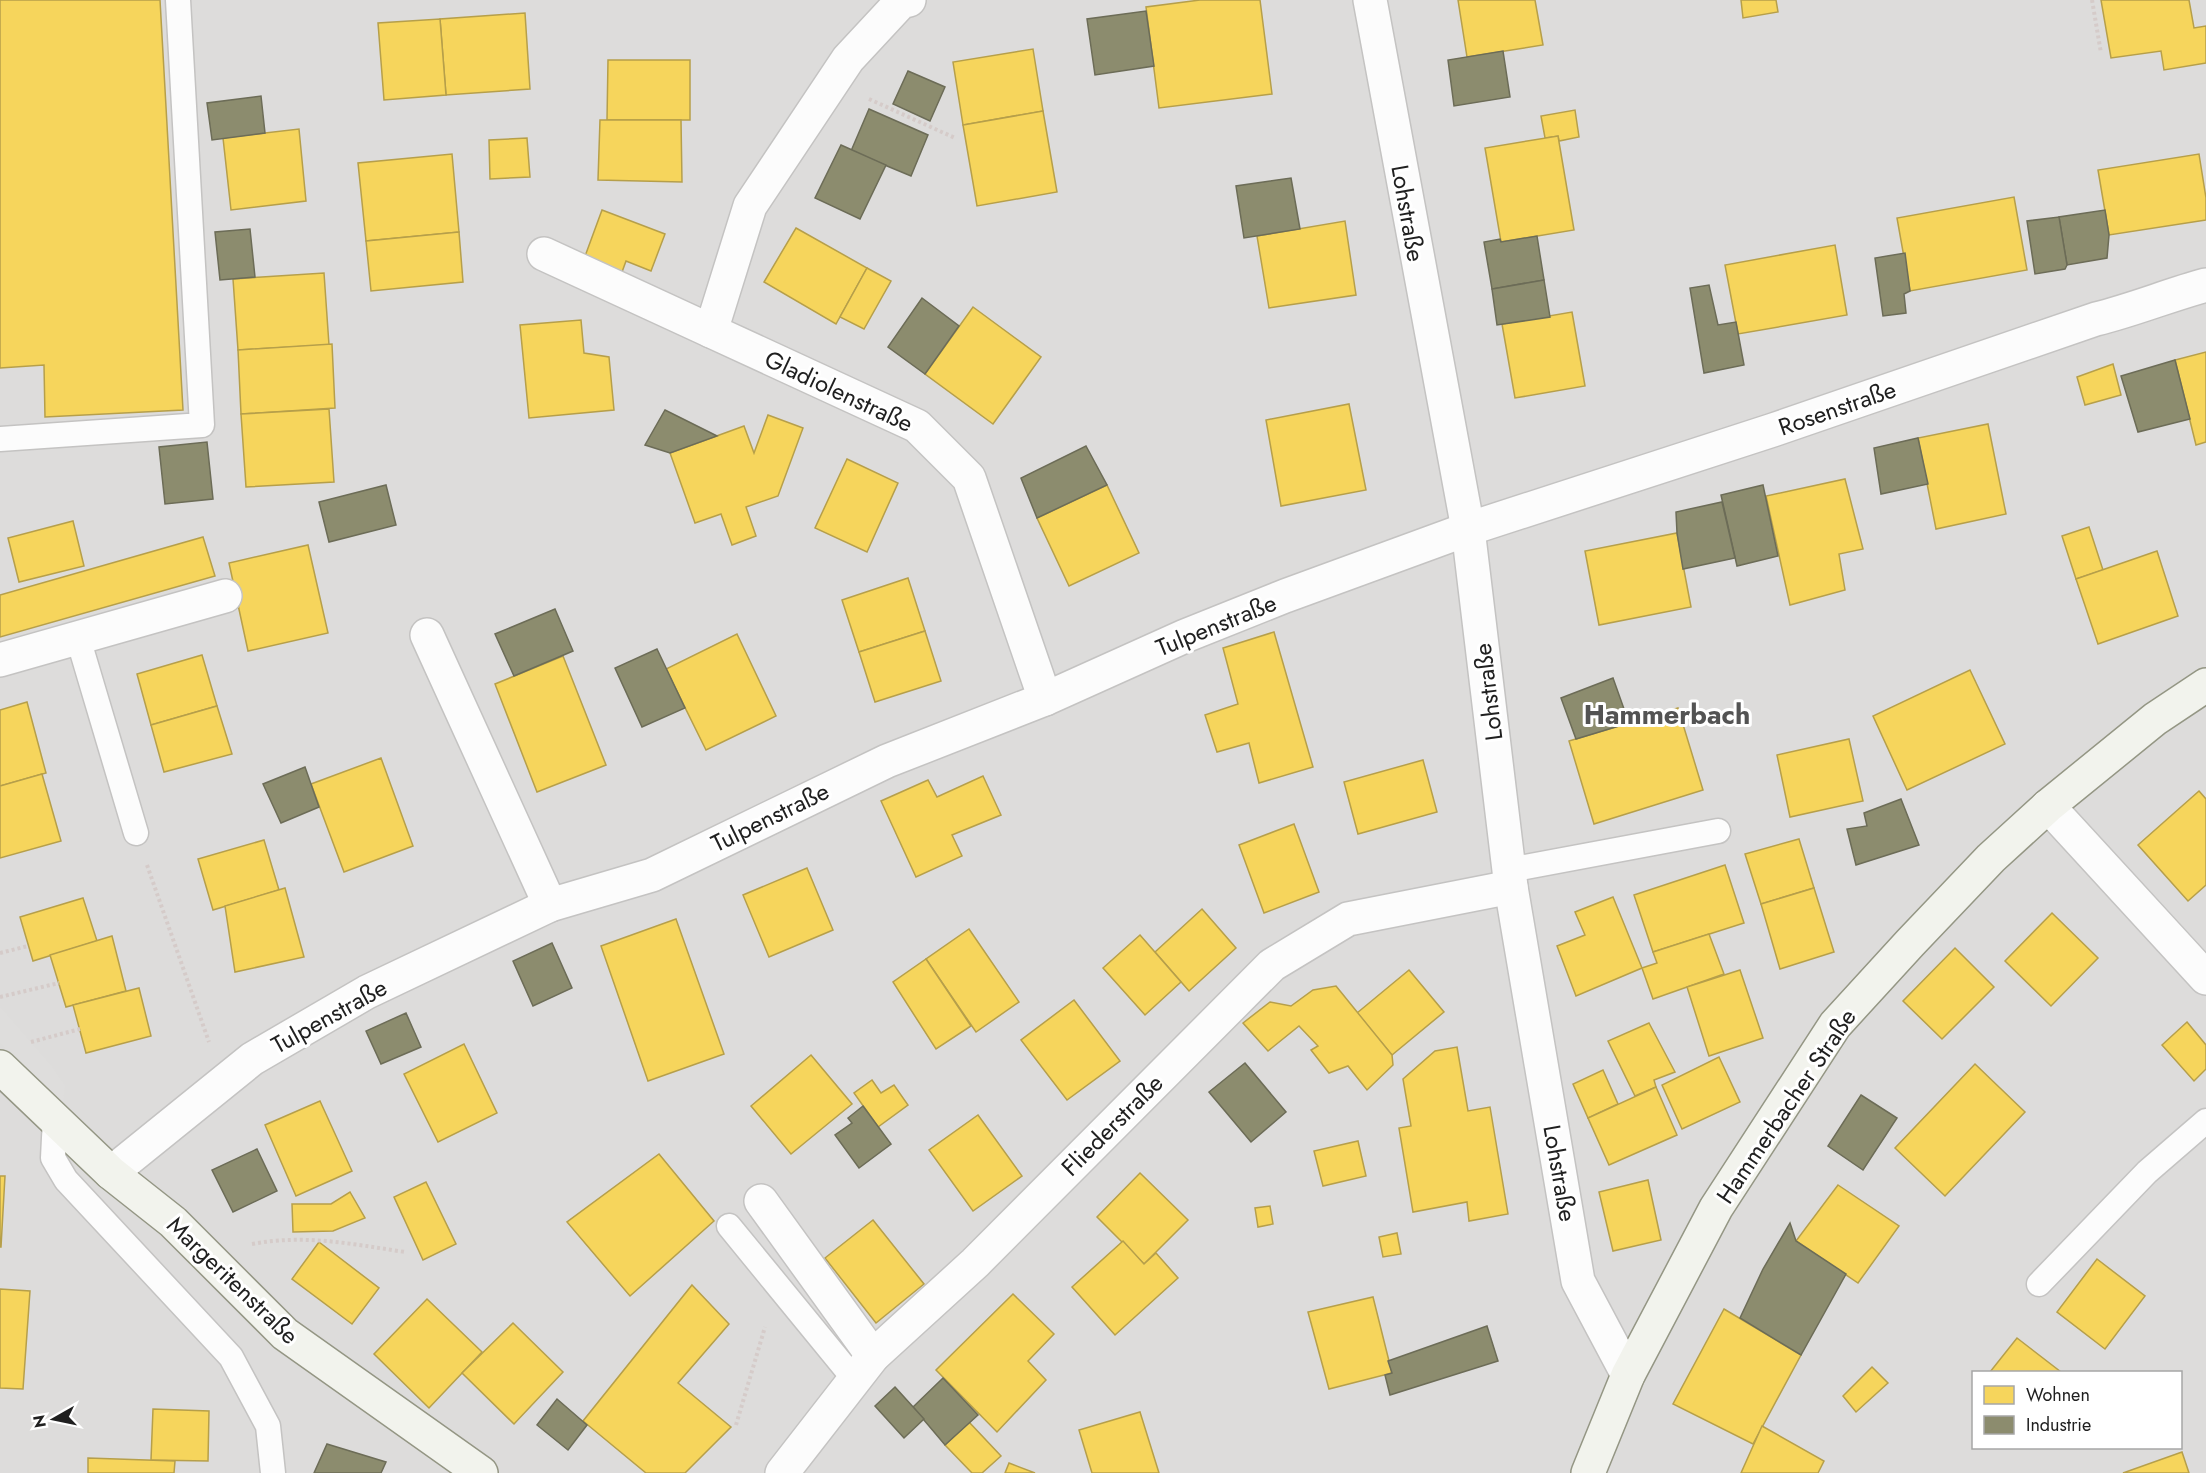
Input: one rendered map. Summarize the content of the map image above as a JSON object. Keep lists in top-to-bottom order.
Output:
{
  "streets": {
    "main road": ["Hammerbacher Straße", "Margeritenstraße"],
    "street": [
      "Lohstraße",
      "Gladiolenstraße",
      "Rosenstraße",
      "Tulpenstraße",
      "Fliederstraße"
    ]
  },
  "crossings": [
    ["Lohstraße", "Rosenstraße"],
    ["Lohstraße", "Tulpenstraße"],
    ["Lohstraße", "Hammerbacher Straße"],
    ["Lohstraße", "Fliederstraße"],
    ["Gladiolenstraße", "Tulpenstraße"],
    ["Rosenstraße", "Tulpenstraße"],
    ["Tulpenstraße", "Margeritenstraße"]
  ],
  "districts": ["Hammerbach"],
  "legend": ["Wohnen", "Industrie"],
  "north": "left"
}
